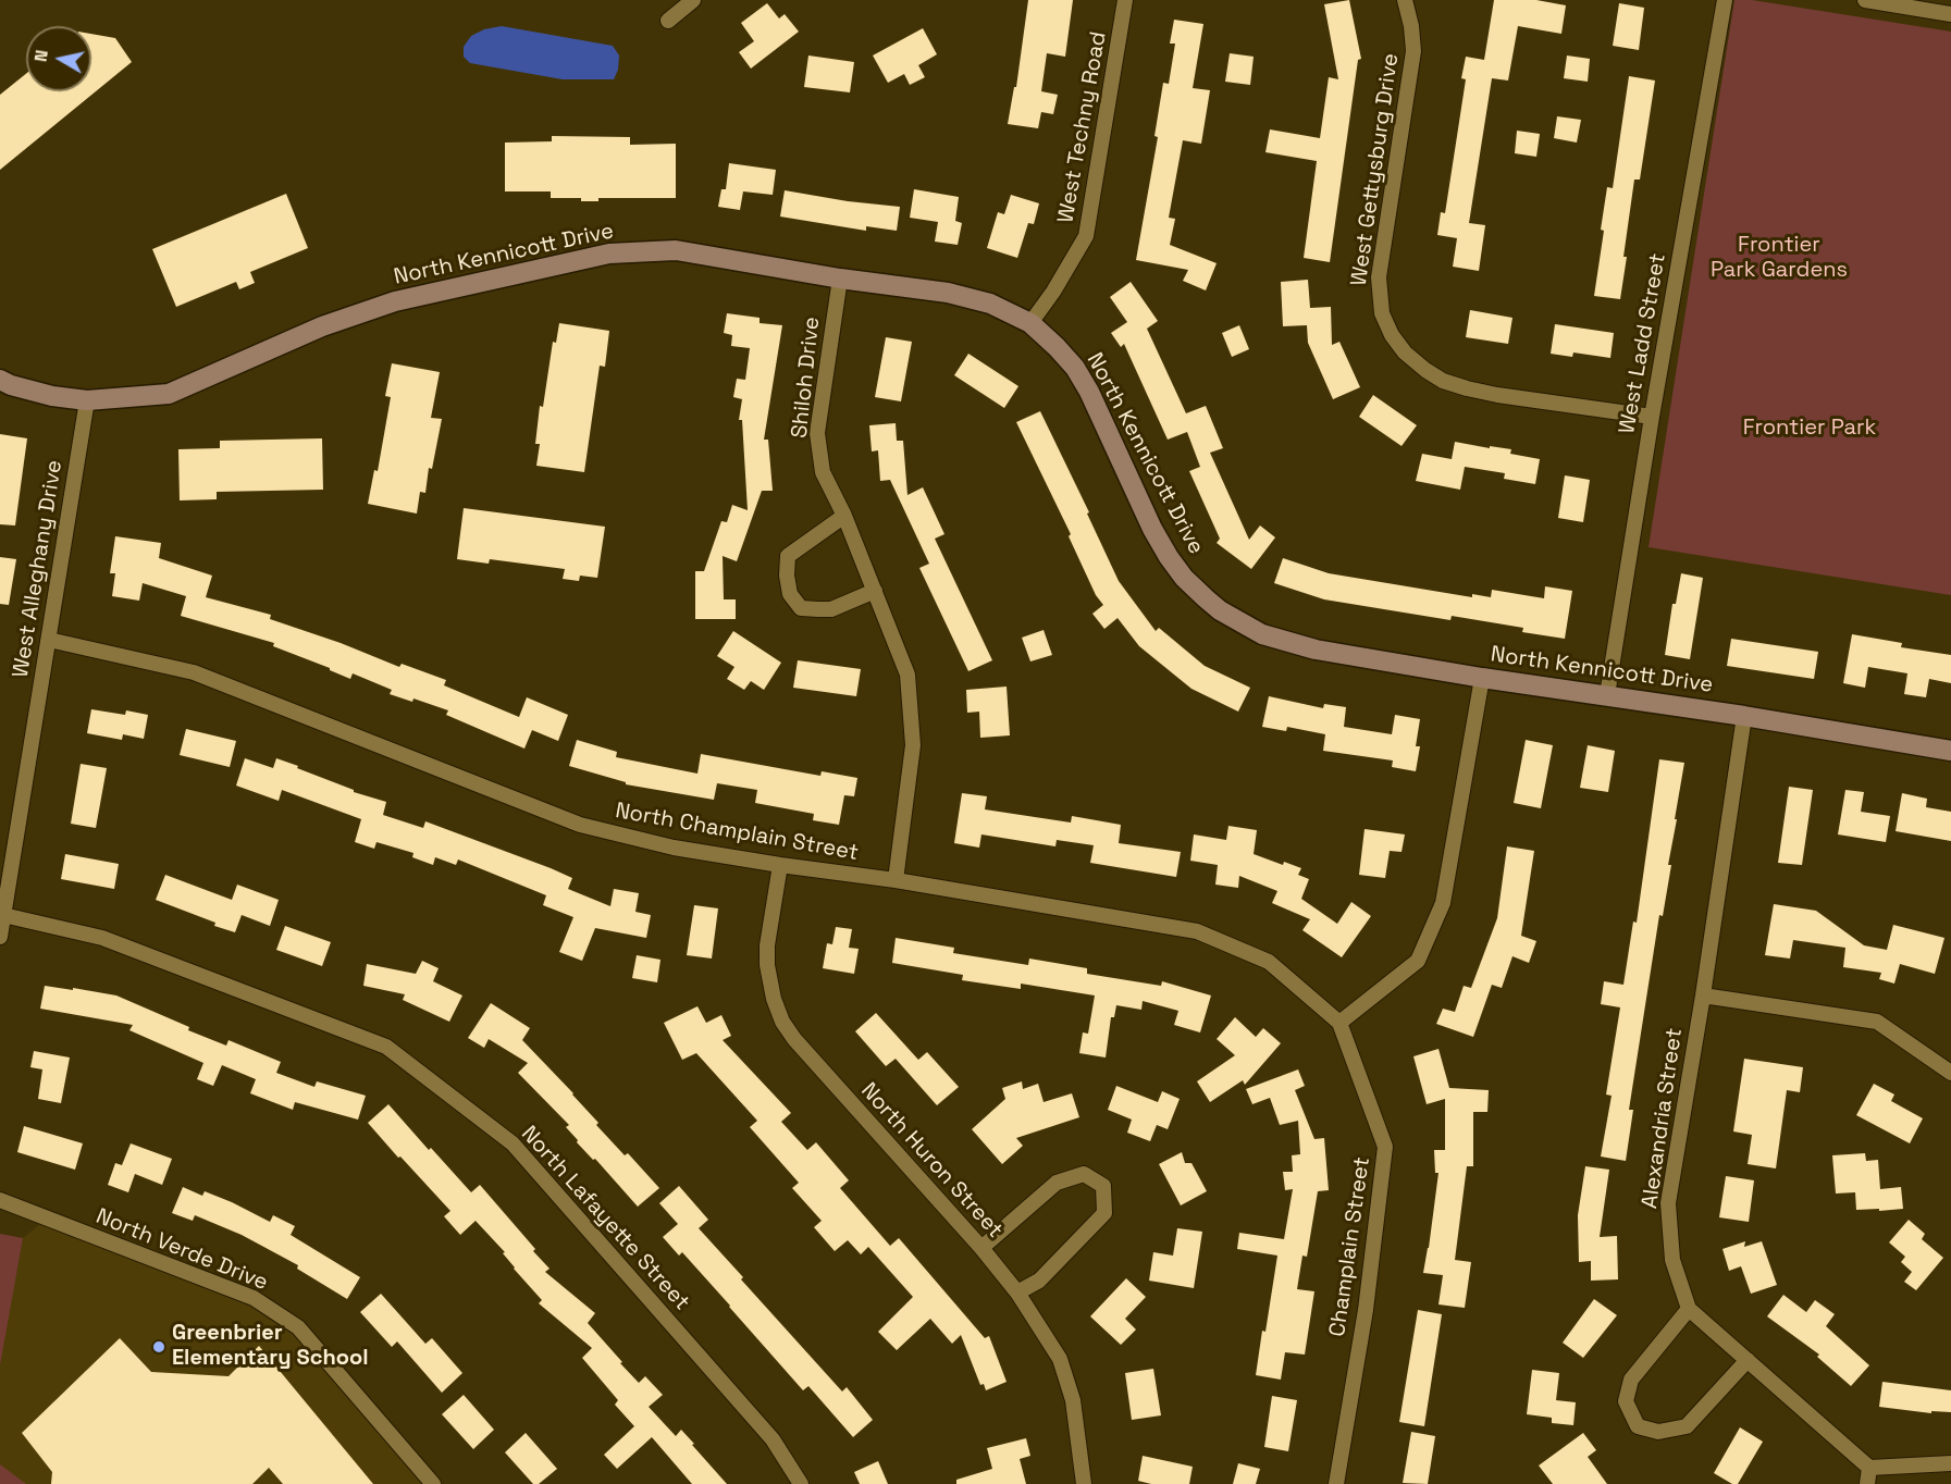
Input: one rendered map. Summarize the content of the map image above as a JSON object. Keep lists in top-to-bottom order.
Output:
{
  "streets": {
    "street": [
      "West Techny Road",
      "West Gettysburg Drive",
      "North Kennicott Drive",
      "West Ladd Street",
      "Shiloh Drive",
      "West Alleghany Drive",
      "North Champlain Street",
      "Alexandria Street",
      "North Huron Street",
      "North Lafayette Street",
      "Champlain Street",
      "North Verde Drive"
    ]
  },
  "crossings": [
    ["West Techny Road", "North Kennicott Drive"],
    ["West Gettysburg Drive", "West Ladd Street"],
    ["North Kennicott Drive", "West Ladd Street"],
    ["North Kennicott Drive", "Shiloh Drive"],
    ["North Kennicott Drive", "West Alleghany Drive"],
    ["North Kennicott Drive", "Alexandria Street"],
    ["Shiloh Drive", "North Champlain Street"],
    ["West Alleghany Drive", "North Champlain Street"],
    ["West Alleghany Drive", "North Lafayette Street"],
    ["North Champlain Street", "North Huron Street"],
    ["North Champlain Street", "Champlain Street"]
  ],
  "parks": ["Frontier Park Gardens", "Frontier Park"],
  "places": ["Greenbrier Elementary School"],
  "north": "left"
}
